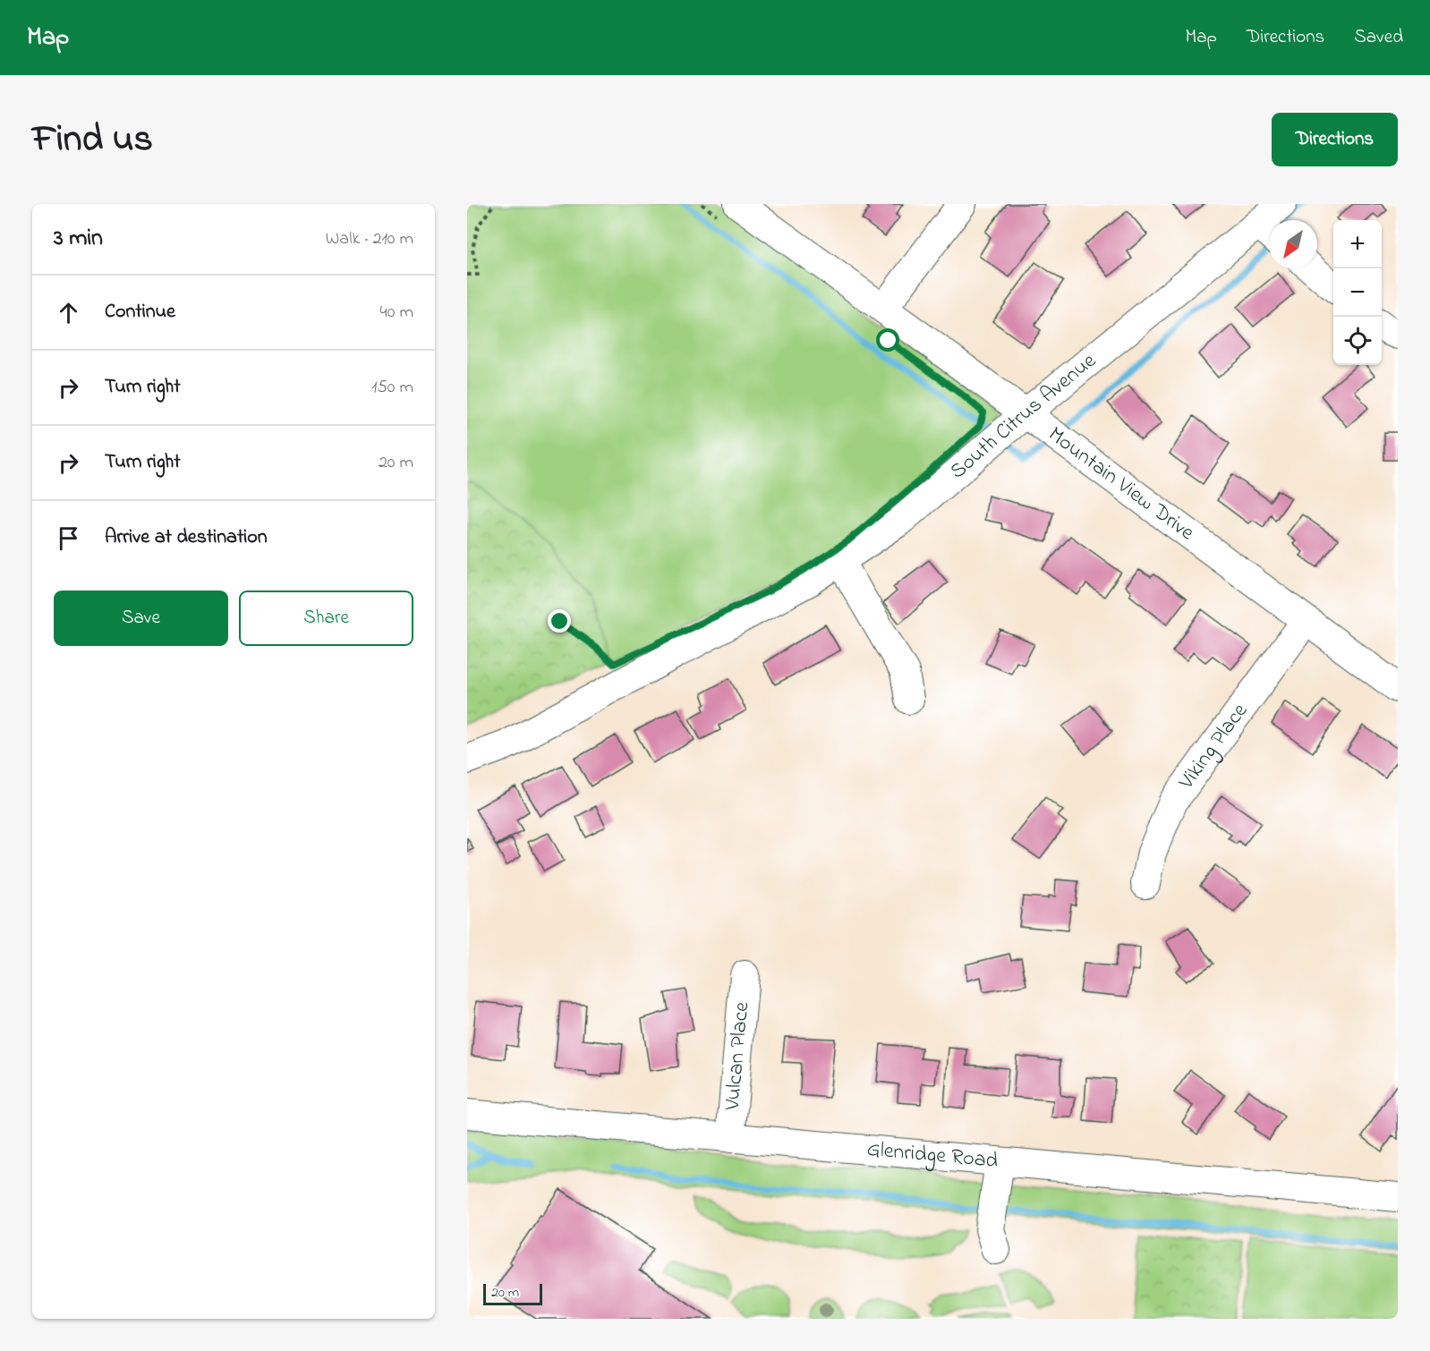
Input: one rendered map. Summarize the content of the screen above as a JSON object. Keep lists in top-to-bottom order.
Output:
{
  "streets": {
    "street": [
      "South Citrus Avenue",
      "Mountain View Drive",
      "Viking Place",
      "Vulcan Place",
      "Glenridge Road"
    ]
  },
  "crossings": [
    ["South Citrus Avenue", "Mountain View Drive"],
    ["Mountain View Drive", "Viking Place"],
    ["Vulcan Place", "Glenridge Road"]
  ],
  "scale_bar": "20 m",
  "north": "bottom left",
  "page": {
    "header": "Map",
    "nav": ["Map", "Directions", "Saved"],
    "title": "Find us",
    "buttons": [
      "Directions",
      ["Save", "Share"]
    ],
    "heading": ["3 min", "Walk · 210 m"],
    "map_buttons": ["+", "−"],
    "list": [
      ["Continue", "40 m"],
      ["Turn right", "150 m"],
      ["Turn right", "20 m"],
      "Arrive at destination"
    ],
    "scale": "20 m"
  }
}
